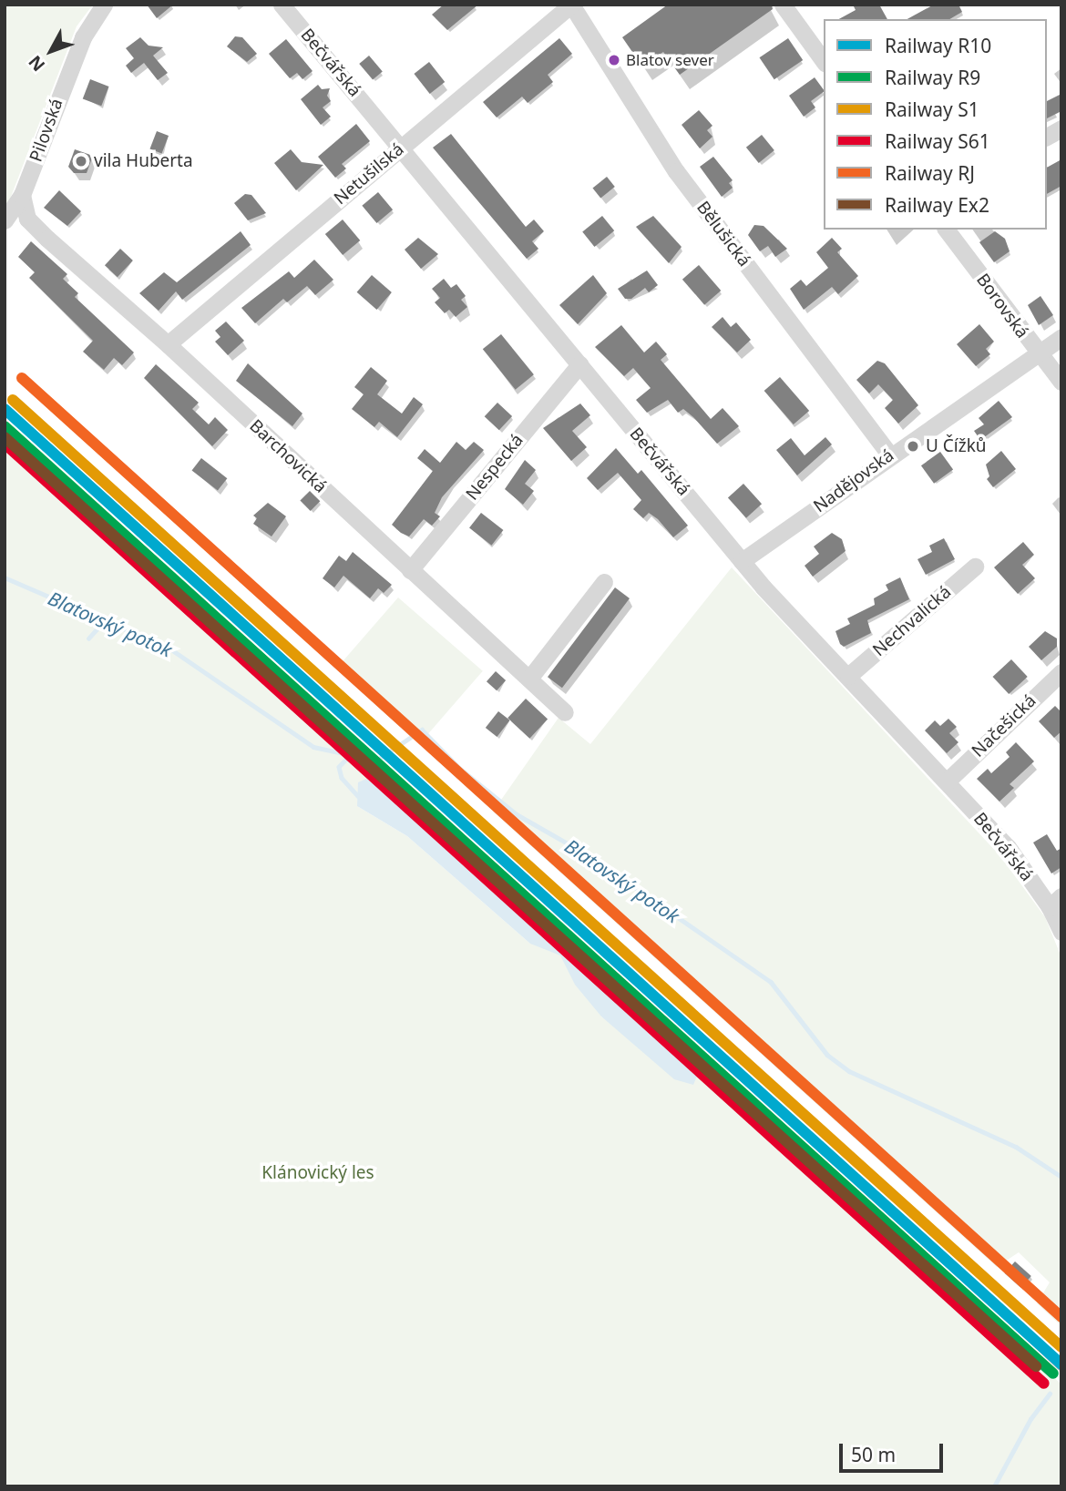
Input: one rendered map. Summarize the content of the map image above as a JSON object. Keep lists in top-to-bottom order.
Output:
{
  "streets": {
    "street": [
      "Bečvářská",
      "Pilovská",
      "Netušilská",
      "Bělušická",
      "Borovská",
      "Barchovická",
      "Nespecká",
      "Nadějovská",
      "Nechvalická",
      "Načešická"
    ]
  },
  "crossings": [
    ["Bečvářská", "Netušilská"],
    ["Bečvářská", "Nespecká"],
    ["Bečvářská", "Nadějovská"],
    ["Bečvářská", "Nechvalická"],
    ["Bečvářská", "Načešická"],
    ["Pilovská", "Barchovická"],
    ["Netušilská", "Bělušická"],
    ["Netušilská", "Barchovická"],
    ["Bělušická", "Nadějovská"],
    ["Borovská", "Nadějovská"],
    ["Barchovická", "Nespecká"]
  ],
  "water": ["Blatovský potok"],
  "parks": ["Klánovický les"],
  "places": ["Blatov sever", "vila Huberta", "U Čížků"],
  "lines": [
    "rail line RJ",
    "rail line S1",
    "rail line R10",
    "rail line R9",
    "rail line Ex2",
    "rail line S61"
  ],
  "legend": [
    "Railway R10",
    "Railway R9",
    "Railway S1",
    "Railway S61",
    "Railway RJ",
    "Railway Ex2"
  ],
  "scale_bar": "50 m",
  "north": "bottom left"
}
